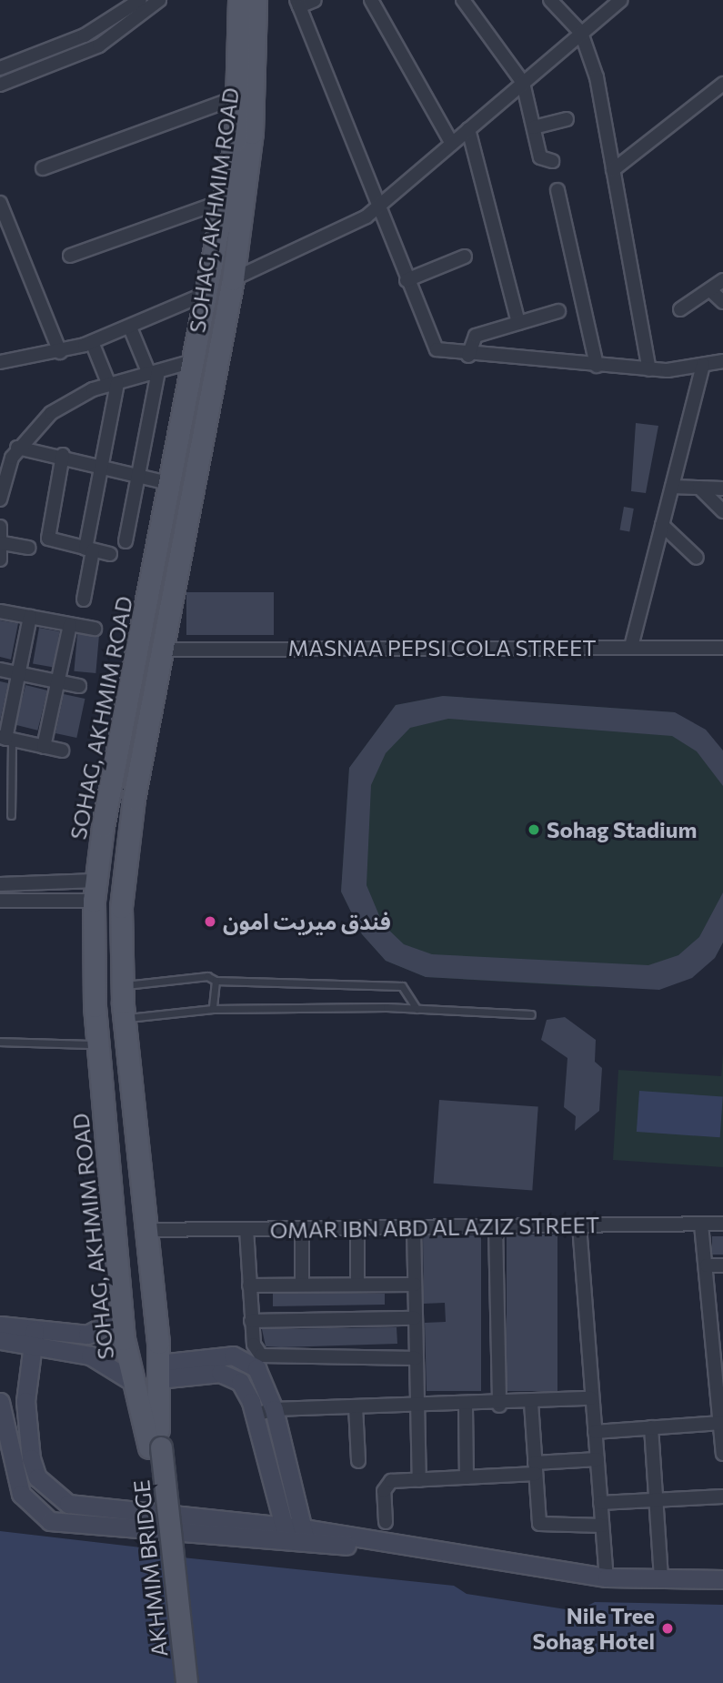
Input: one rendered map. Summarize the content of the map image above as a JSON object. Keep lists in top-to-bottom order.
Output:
{
  "streets": {
    "main road": ["SOHAG, AKHMIM ROAD", "AKHMIM BRIDGE"],
    "street": ["MASNAA PEPSI COLA STREET", "OMAR IBN ABD AL AZIZ STREET"]
  },
  "crossings": [
    ["SOHAG, AKHMIM ROAD", "MASNAA PEPSI COLA STREET"],
    ["SOHAG, AKHMIM ROAD", "OMAR IBN ABD AL AZIZ STREET"],
    ["SOHAG, AKHMIM ROAD", "AKHMIM BRIDGE"]
  ],
  "places": ["Sohag Stadium", "فندق ميريت امون", "Nile Tree Sohag Hotel"]
}
